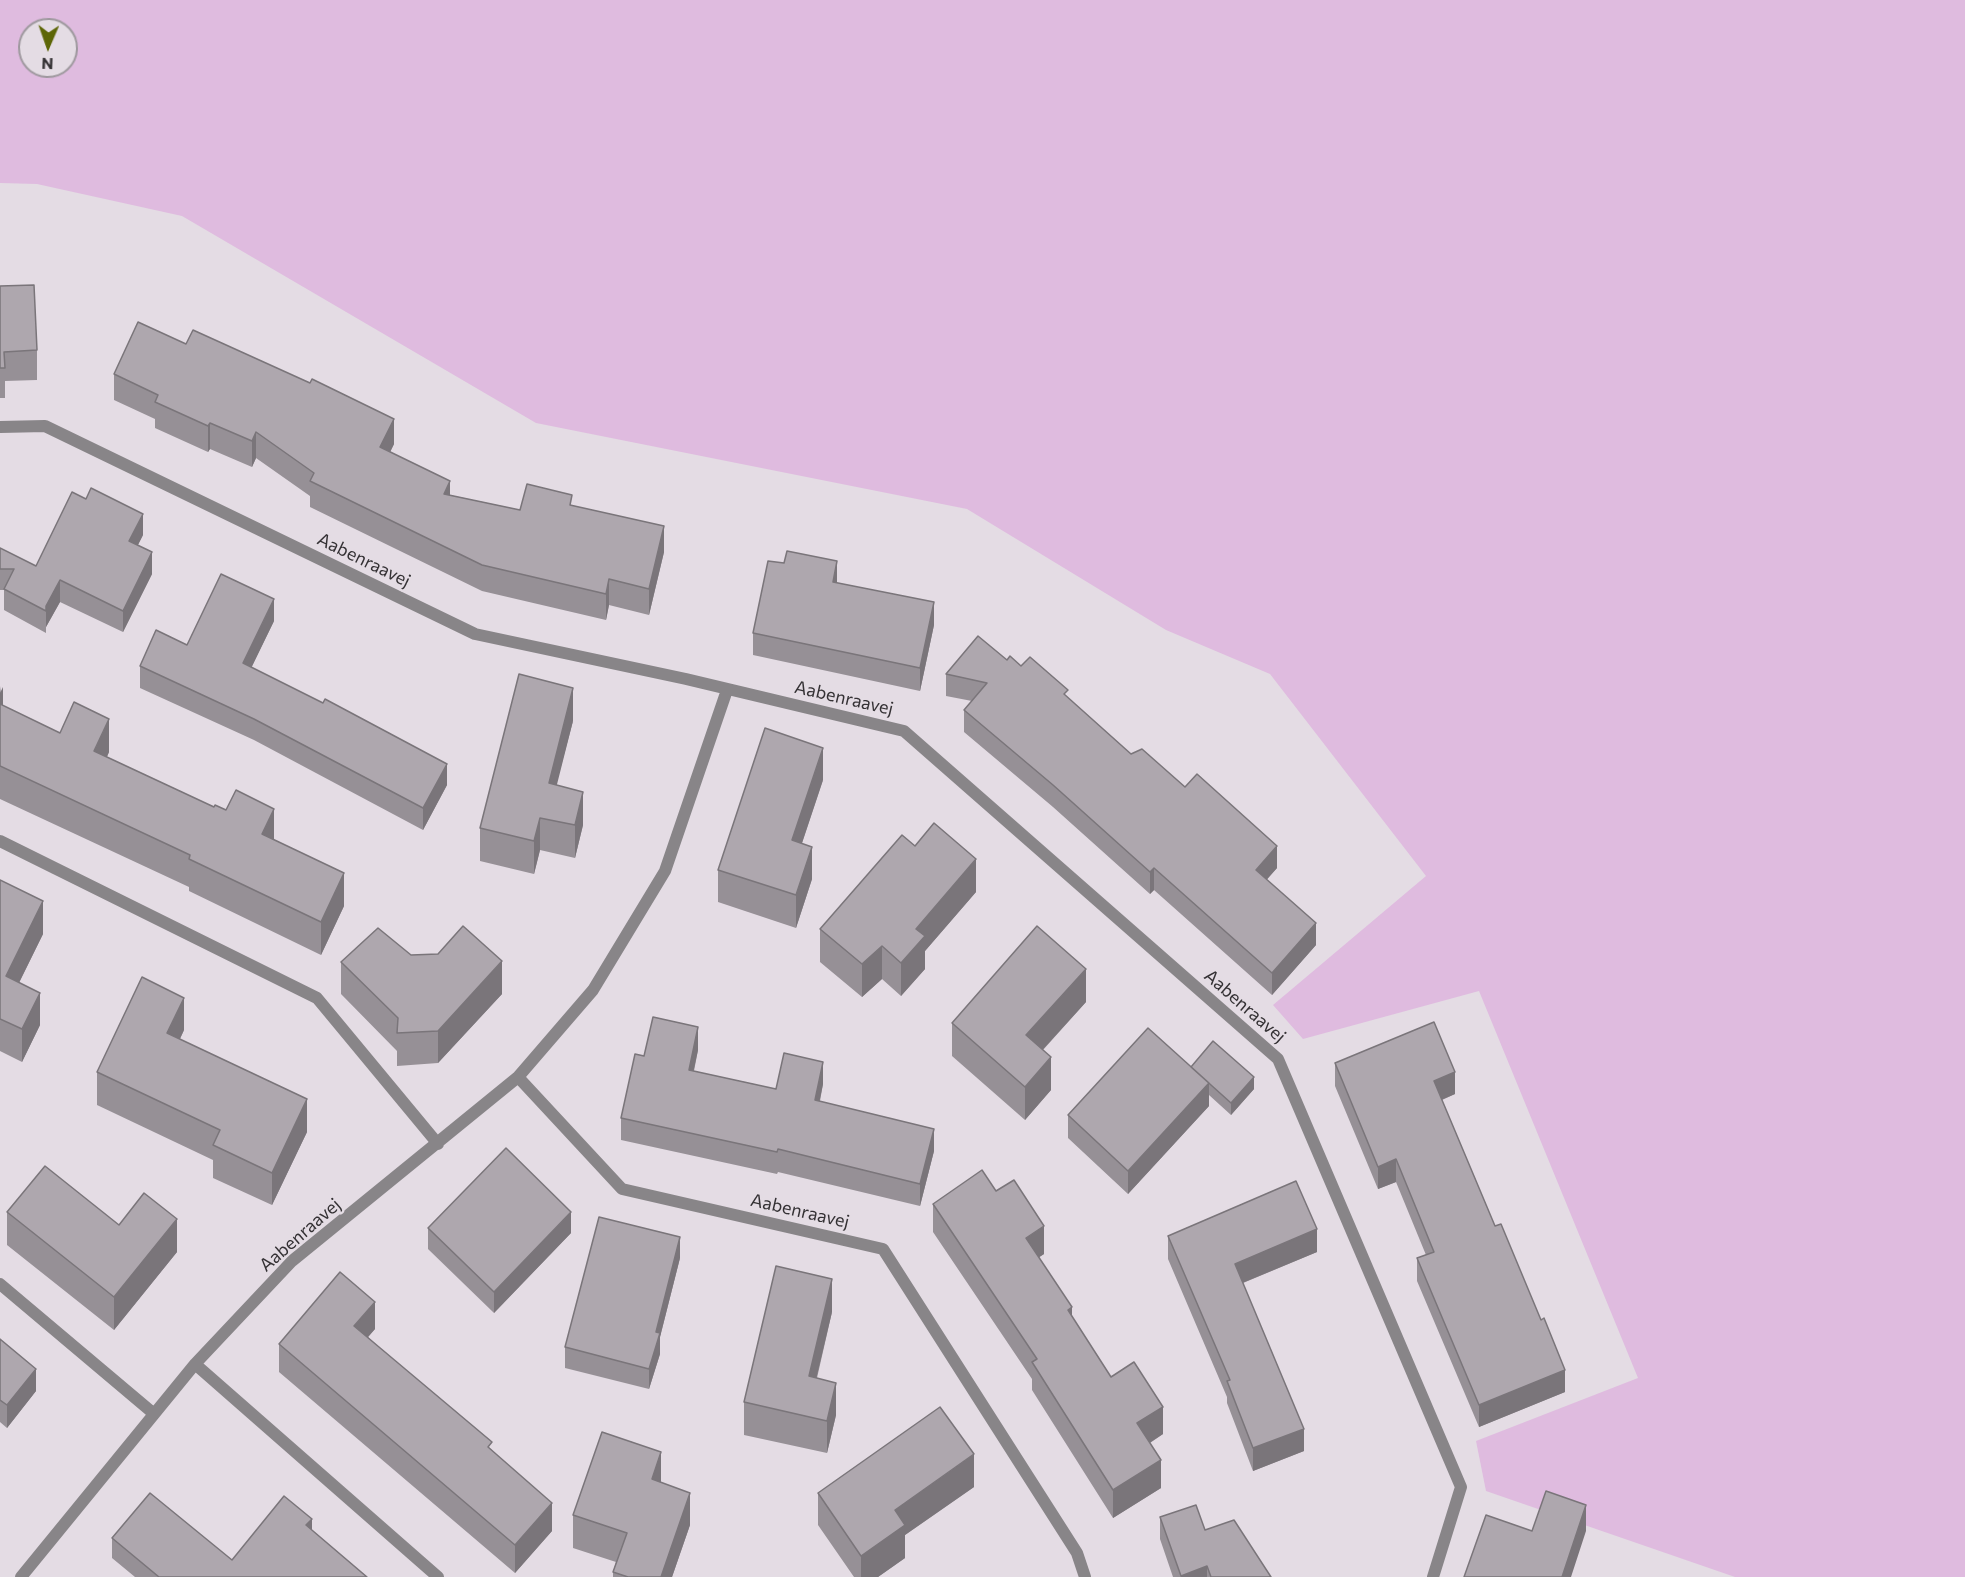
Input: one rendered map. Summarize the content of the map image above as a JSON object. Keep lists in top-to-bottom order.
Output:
{
  "streets": {
    "street": ["Aabenraavej"]
  },
  "north": "bottom"
}
